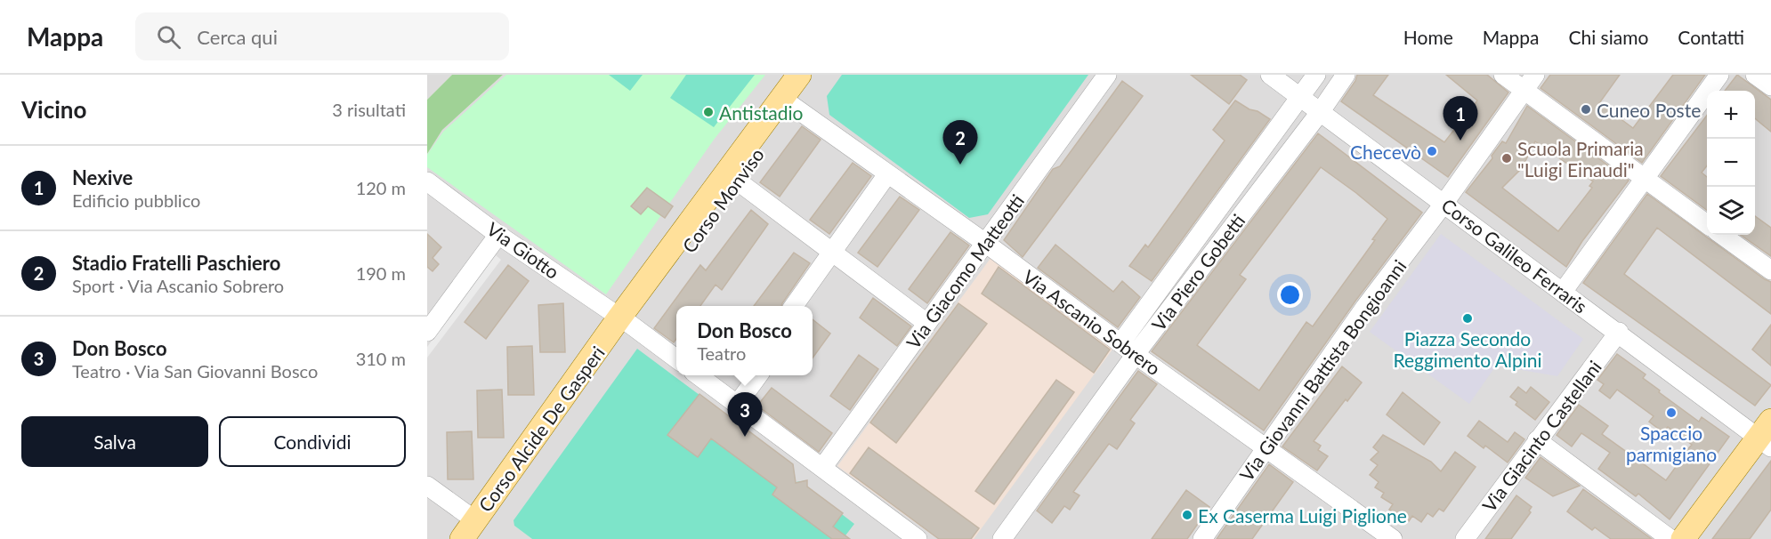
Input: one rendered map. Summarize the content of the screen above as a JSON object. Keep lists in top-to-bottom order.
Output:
{
  "streets": {
    "main road": ["Corso Monviso", "Corso Alcide De Gasperi"],
    "street": [
      "Via Giotto",
      "Corso Galileo Ferraris",
      "Via Giacomo Matteotti",
      "Via Piero Gobetti",
      "Via Ascanio Sobrero",
      "Via Giovanni Battista Bongioanni",
      "Via Giacinto Castellani"
    ]
  },
  "crossings": [
    ["Corso Monviso", "Via Giotto"],
    ["Corso Monviso", "Via Ascanio Sobrero"],
    ["Corso Monviso", "Corso Alcide De Gasperi"],
    ["Via Giotto", "Corso Alcide De Gasperi"],
    ["Corso Galileo Ferraris", "Via Piero Gobetti"],
    ["Corso Galileo Ferraris", "Via Giovanni Battista Bongioanni"],
    ["Corso Galileo Ferraris", "Via Giacinto Castellani"],
    ["Via Giacomo Matteotti", "Via Ascanio Sobrero"],
    ["Via Piero Gobetti", "Via Ascanio Sobrero"],
    ["Via Ascanio Sobrero", "Via Giovanni Battista Bongioanni"]
  ],
  "places": [
    "Cuneo Poste",
    "Antistadio",
    "Checevò",
    "Scuola Primaria \"Luigi Einaudi\"",
    "Piazza Secondo Reggimento Alpini",
    "Spaccio parmigiano",
    "Ex Caserma Luigi Piglione"
  ],
  "page": {
    "header": "Mappa",
    "search": "Cerca qui",
    "nav": [
      "Home",
      "Mappa",
      "Chi siamo",
      "Contatti"
    ],
    "heading": ["Vicino", "3 risultati"],
    "map_buttons": ["+", "−"],
    "pins": ["1", "2", "3"],
    "list": [
      {
        "mark": "1",
        "name": "Nexive",
        "note": "Edificio pubblico",
        "value": "120 m"
      },
      {
        "mark": "2",
        "name": "Stadio Fratelli Paschiero",
        "note": "Sport · Via Ascanio Sobrero",
        "value": "190 m"
      },
      {
        "mark": "3",
        "name": "Don Bosco",
        "note": "Teatro · Via San Giovanni Bosco",
        "value": "310 m"
      }
    ],
    "popup": ["Don Bosco", "Teatro"],
    "buttons": ["Salva", "Condividi"]
  }
}
